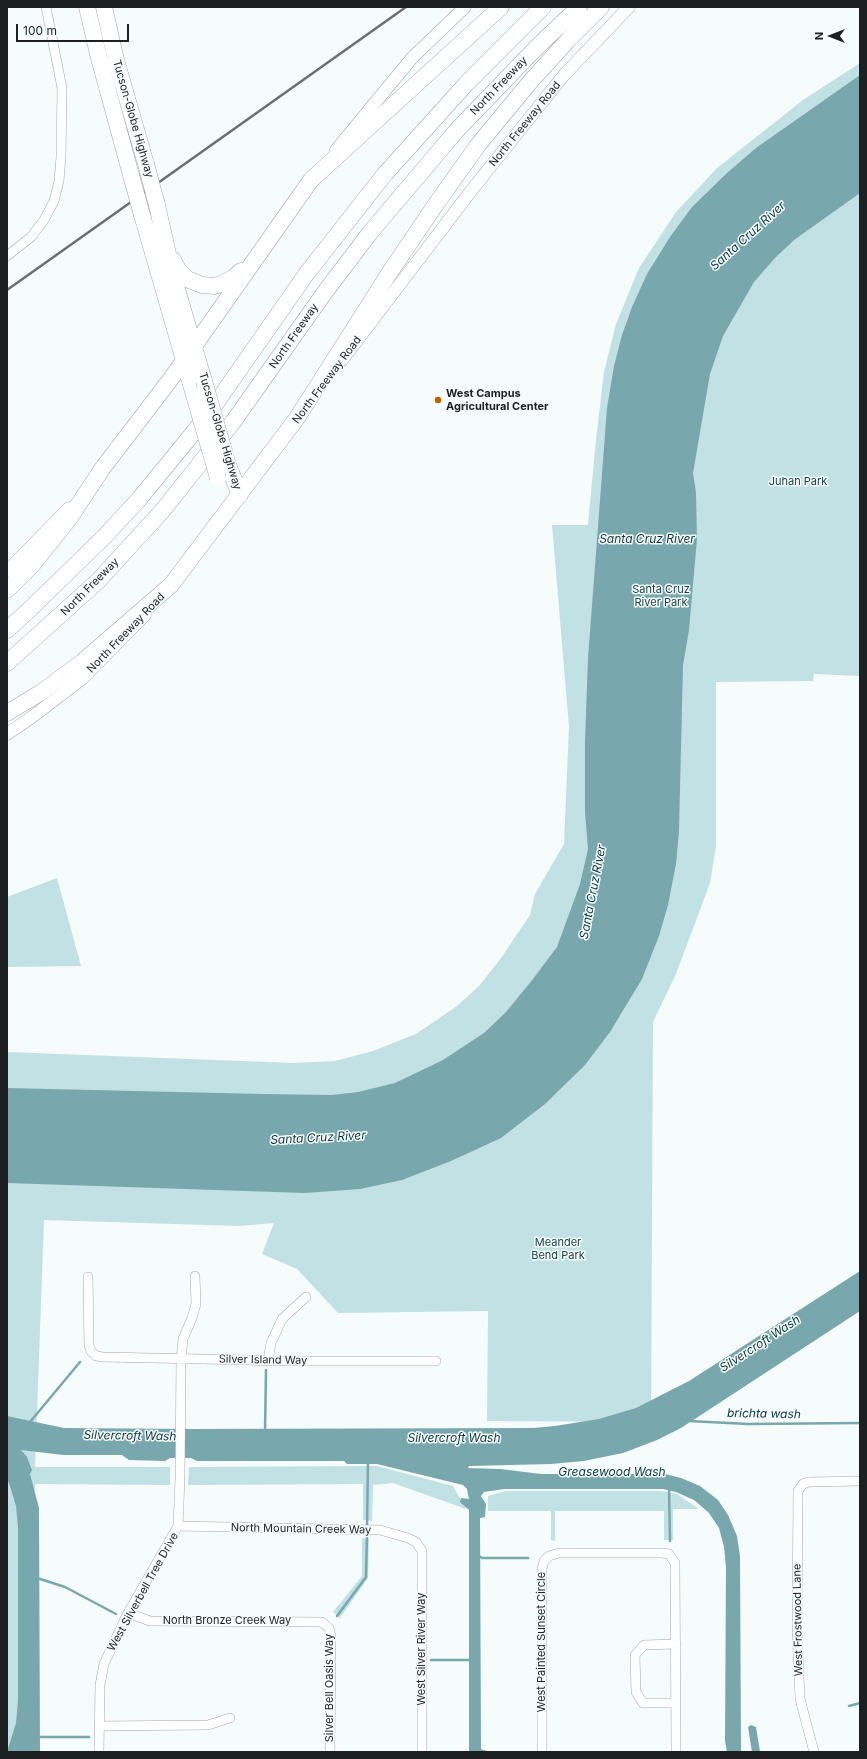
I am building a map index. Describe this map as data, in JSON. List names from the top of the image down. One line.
{"streets":{"highway":["North Freeway","Tucson-Globe Highway","North Freeway Road"],"street":["Silver Island Way","North Mountain Creek Way","West Silverbell Tree Drive","West Frostwood Lane","North Bronze Creek Way","West Painted Sunset Circle","West Silver River Way","Silver Bell Oasis Way"]},"crossings":[["Tucson-Globe Highway","North Freeway Road"],["Silver Island Way","West Silverbell Tree Drive"],["North Mountain Creek Way","West Silverbell Tree Drive"],["North Mountain Creek Way","West Silver River Way"],["West Silverbell Tree Drive","North Bronze Creek Way"],["North Bronze Creek Way","Silver Bell Oasis Way"]],"water":["Santa Cruz River","Silvercroft Wash","brichta wash","Greasewood Wash"],"parks":["Juhan Park","Santa Cruz River Park","Meander Bend Park"],"places":["West Campus Agricultural Center"],"scale_bar":"100 m","north":"left"}
